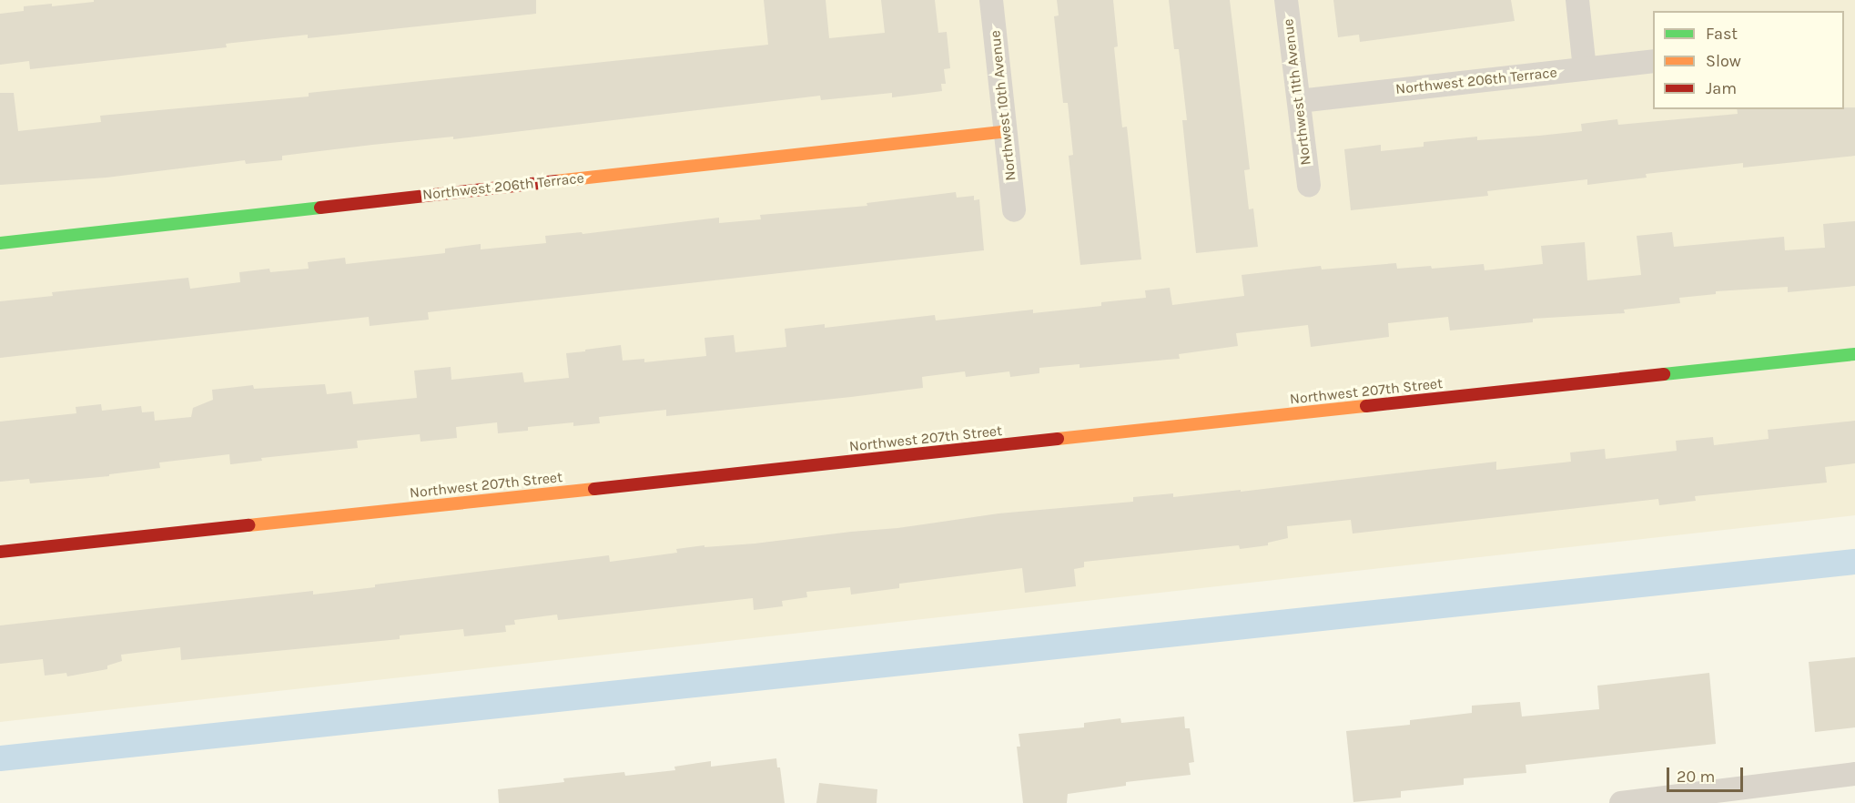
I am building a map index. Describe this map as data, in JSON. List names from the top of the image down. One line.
{"streets":{"street":["Northwest 206th Terrace","Northwest 11th Avenue","Northwest 10th Avenue","Northwest 207th Street"]},"crossings":[["Northwest 206th Terrace","Northwest 11th Avenue"],["Northwest 206th Terrace","Northwest 10th Avenue"]],"legend":["Fast","Slow","Jam"],"scale_bar":"20 m"}
